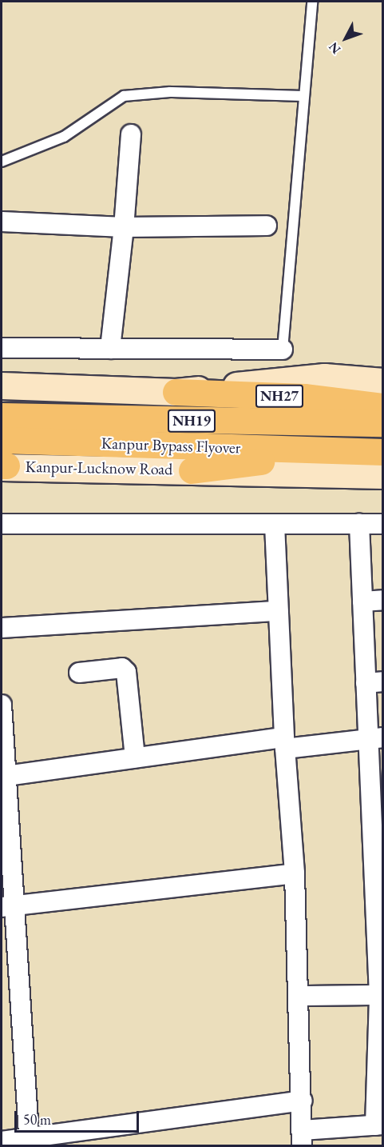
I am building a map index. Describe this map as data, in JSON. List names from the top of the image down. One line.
{"streets":{"highway":["NH27","NH19","Kanpur Bypass Flyover"],"main road":["Kanpur-Lucknow Road"]},"crossings":[["NH19","Kanpur Bypass Flyover"]],"scale_bar":"50 m","north":"bottom left"}
